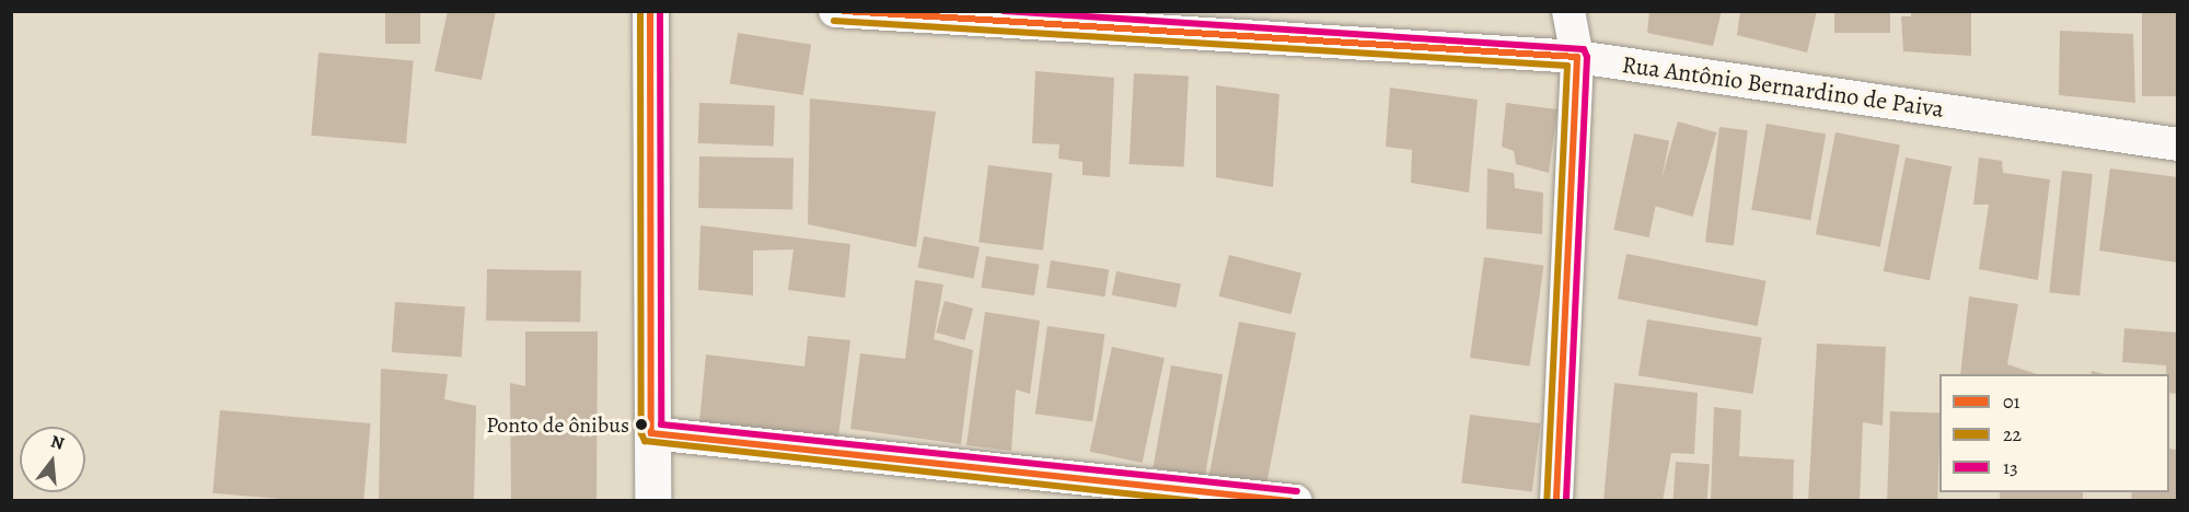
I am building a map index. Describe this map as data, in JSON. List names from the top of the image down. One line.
{"streets":{"street":["Rua Antônio Bernardino de Paiva"]},"places":["Ponto de ônibus"],"lines":["transit line 01","transit line 22","transit line 13"],"legend":["01","22","13"],"north":"top"}
